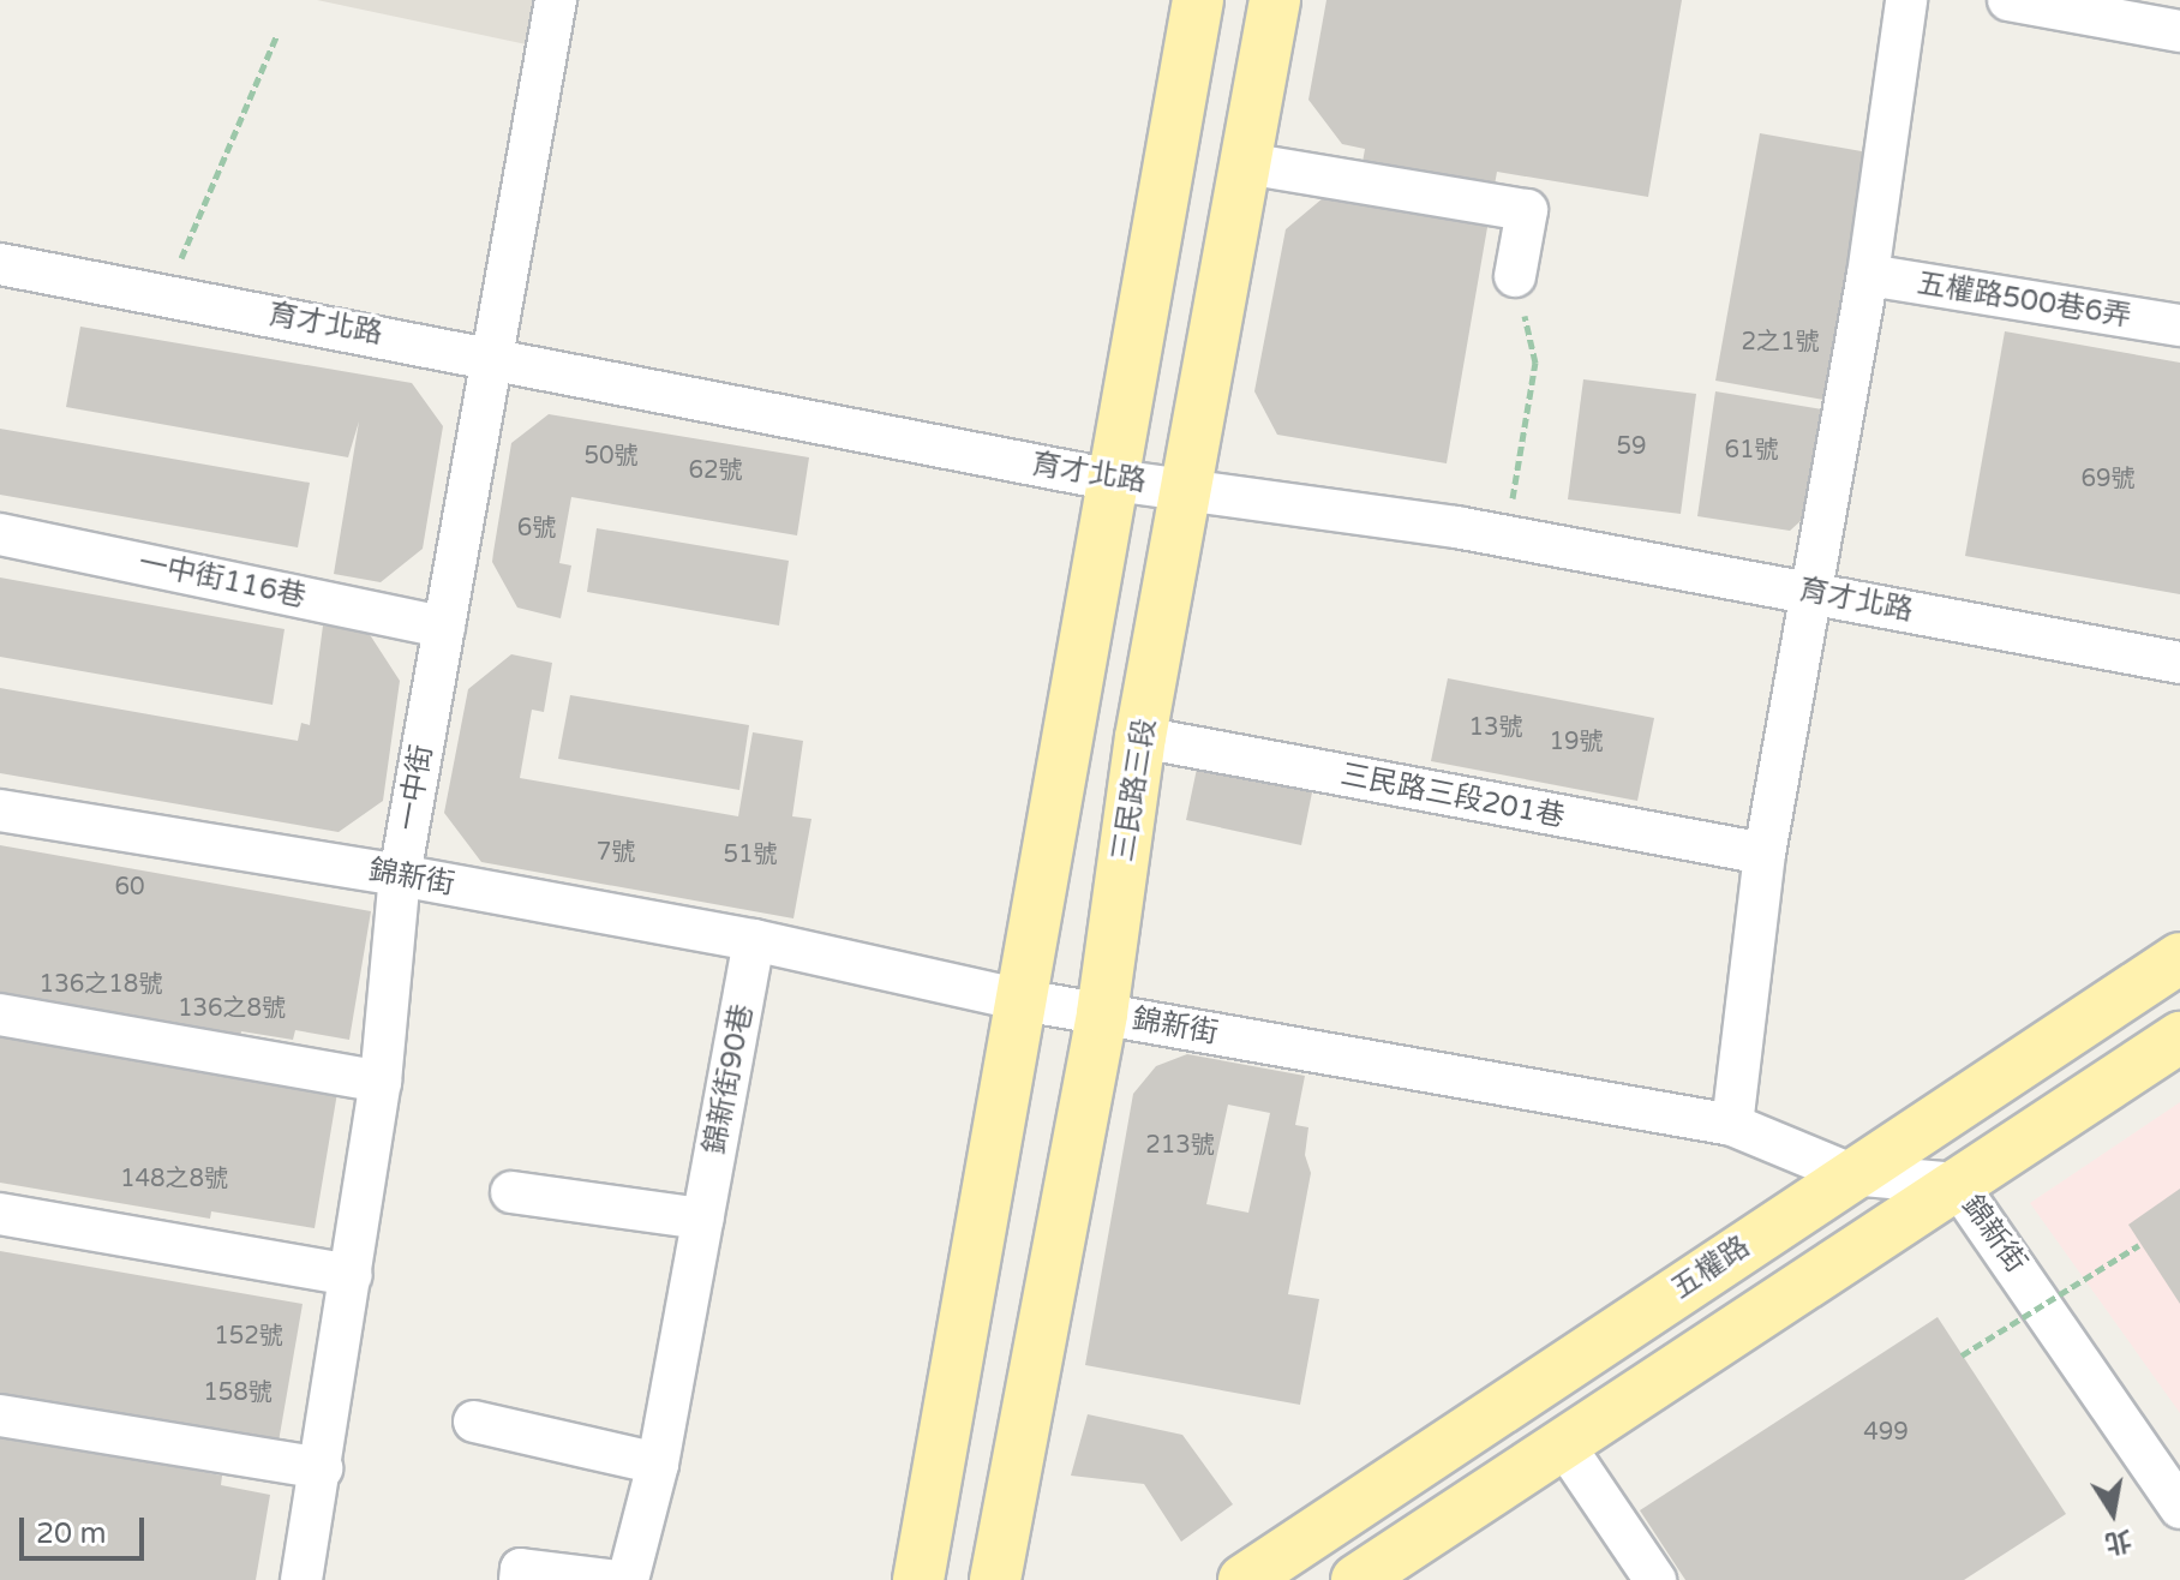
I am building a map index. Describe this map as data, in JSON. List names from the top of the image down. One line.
{"streets":{"main road":["三民路三段","五權路"],"street":["五權路500巷6弄","育才北路","一中街116巷","一中街","三民路三段201巷","錦新街","錦新街90巷"]},"crossings":[["育才北路","一中街"],["育才北路","三民路三段"],["一中街116巷","一中街"],["一中街","錦新街"],["三民路三段","三民路三段201巷"],["三民路三段","錦新街"],["錦新街","錦新街90巷"],["錦新街","五權路"]],"house_numbers":["2之1號","59","61號","50號","62號","69號","6號","13號","19號","7號","51號","60","136之18號","136之8號","213號","148之8號","152號","158號","499"],"scale_bar":"20 m","north":"bottom"}
